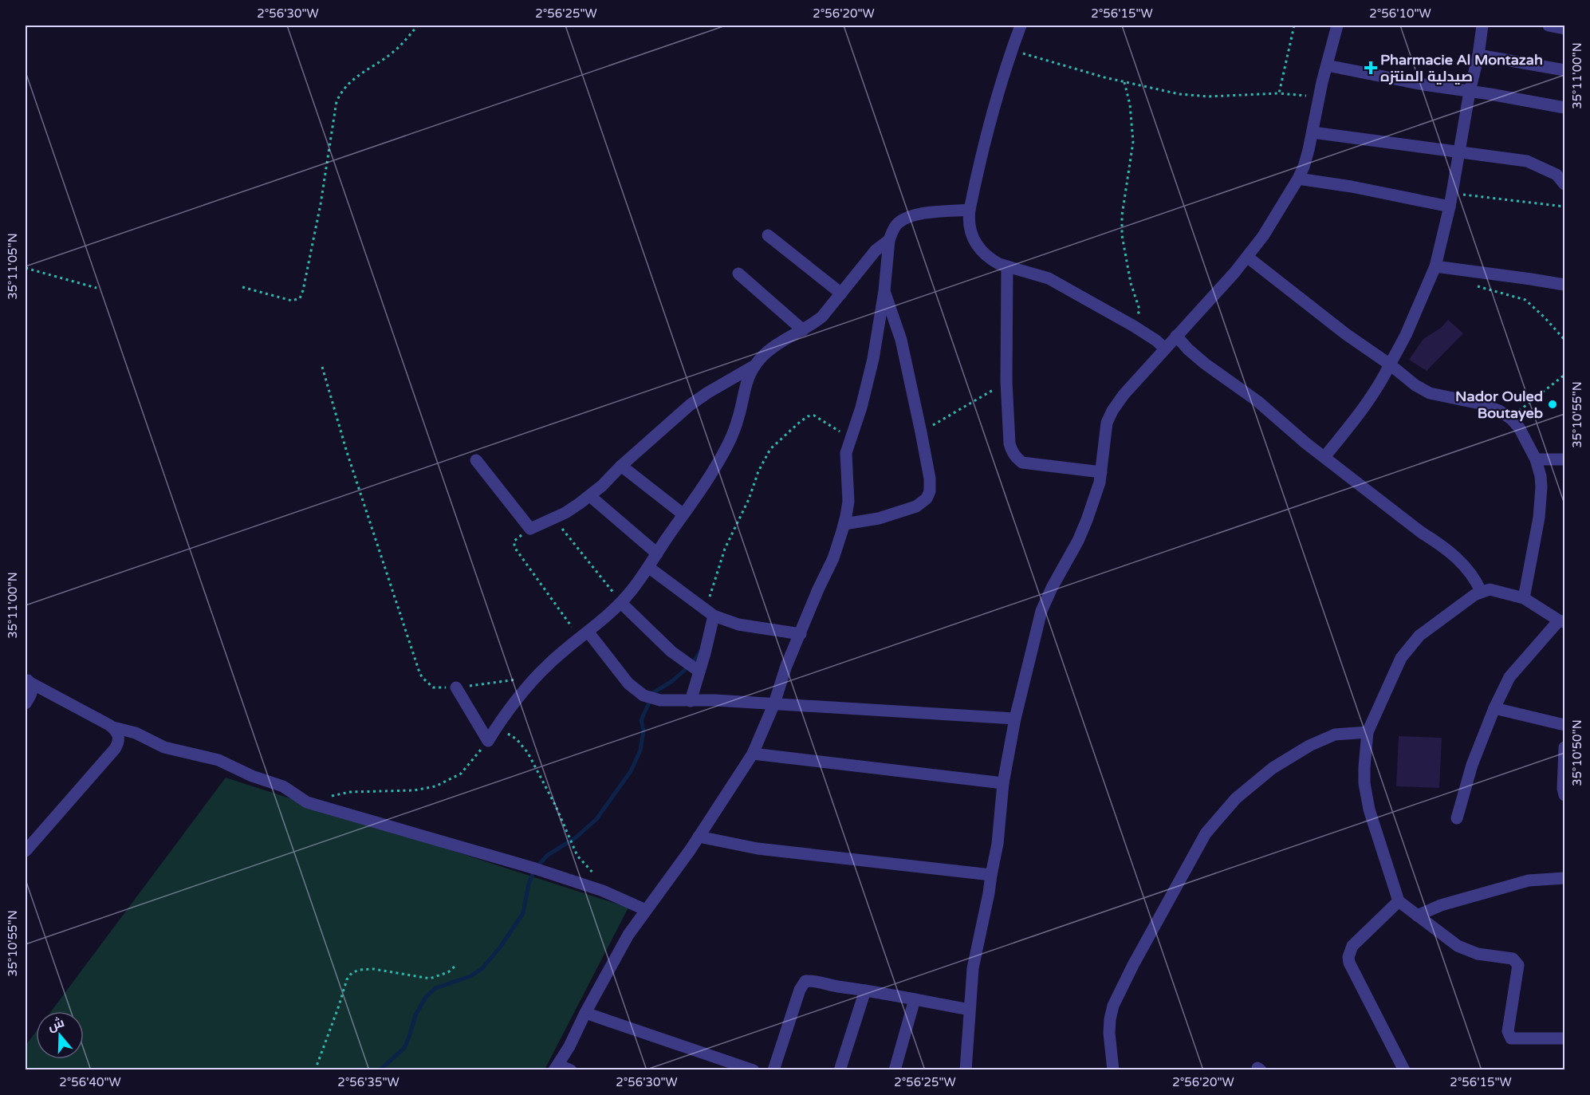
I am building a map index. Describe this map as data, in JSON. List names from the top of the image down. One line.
{"places":{"health":["Pharmacie Al Montazah صيدلية المنتزه"],"other":["Nador Ouled Boutayeb"]},"north":"top","coordinates":["2°56'30\"W","2°56'25\"W","2°56'20\"W","2°56'15\"W","2°56'10\"W","35°11'00\"N","35°11'05\"N","35°10'55\"N","35°10'50\"N","2°56'40\"W","2°56'35\"W"]}
